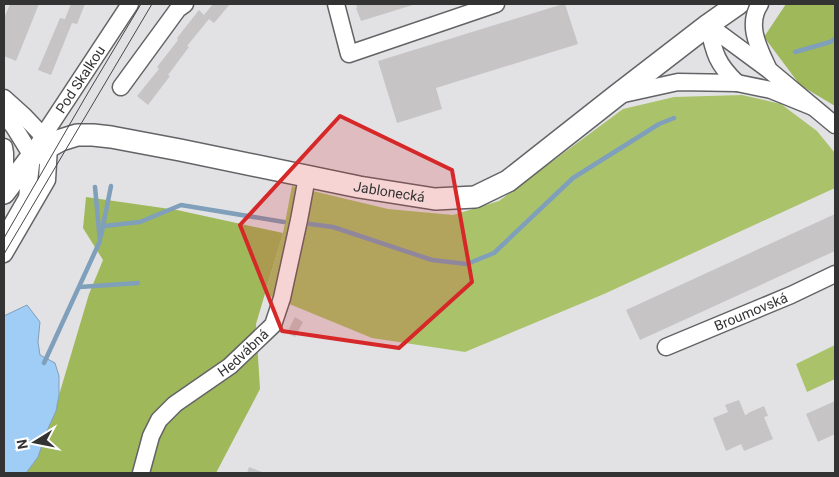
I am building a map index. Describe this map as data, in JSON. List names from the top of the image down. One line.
{"streets":{"main road":["Jablonecká"],"street":["Pod Skalkou","Broumovská","Hedvábná"]},"crossings":[["Pod Skalkou","Jablonecká"],["Jablonecká","Hedvábná"]],"north":"left"}
